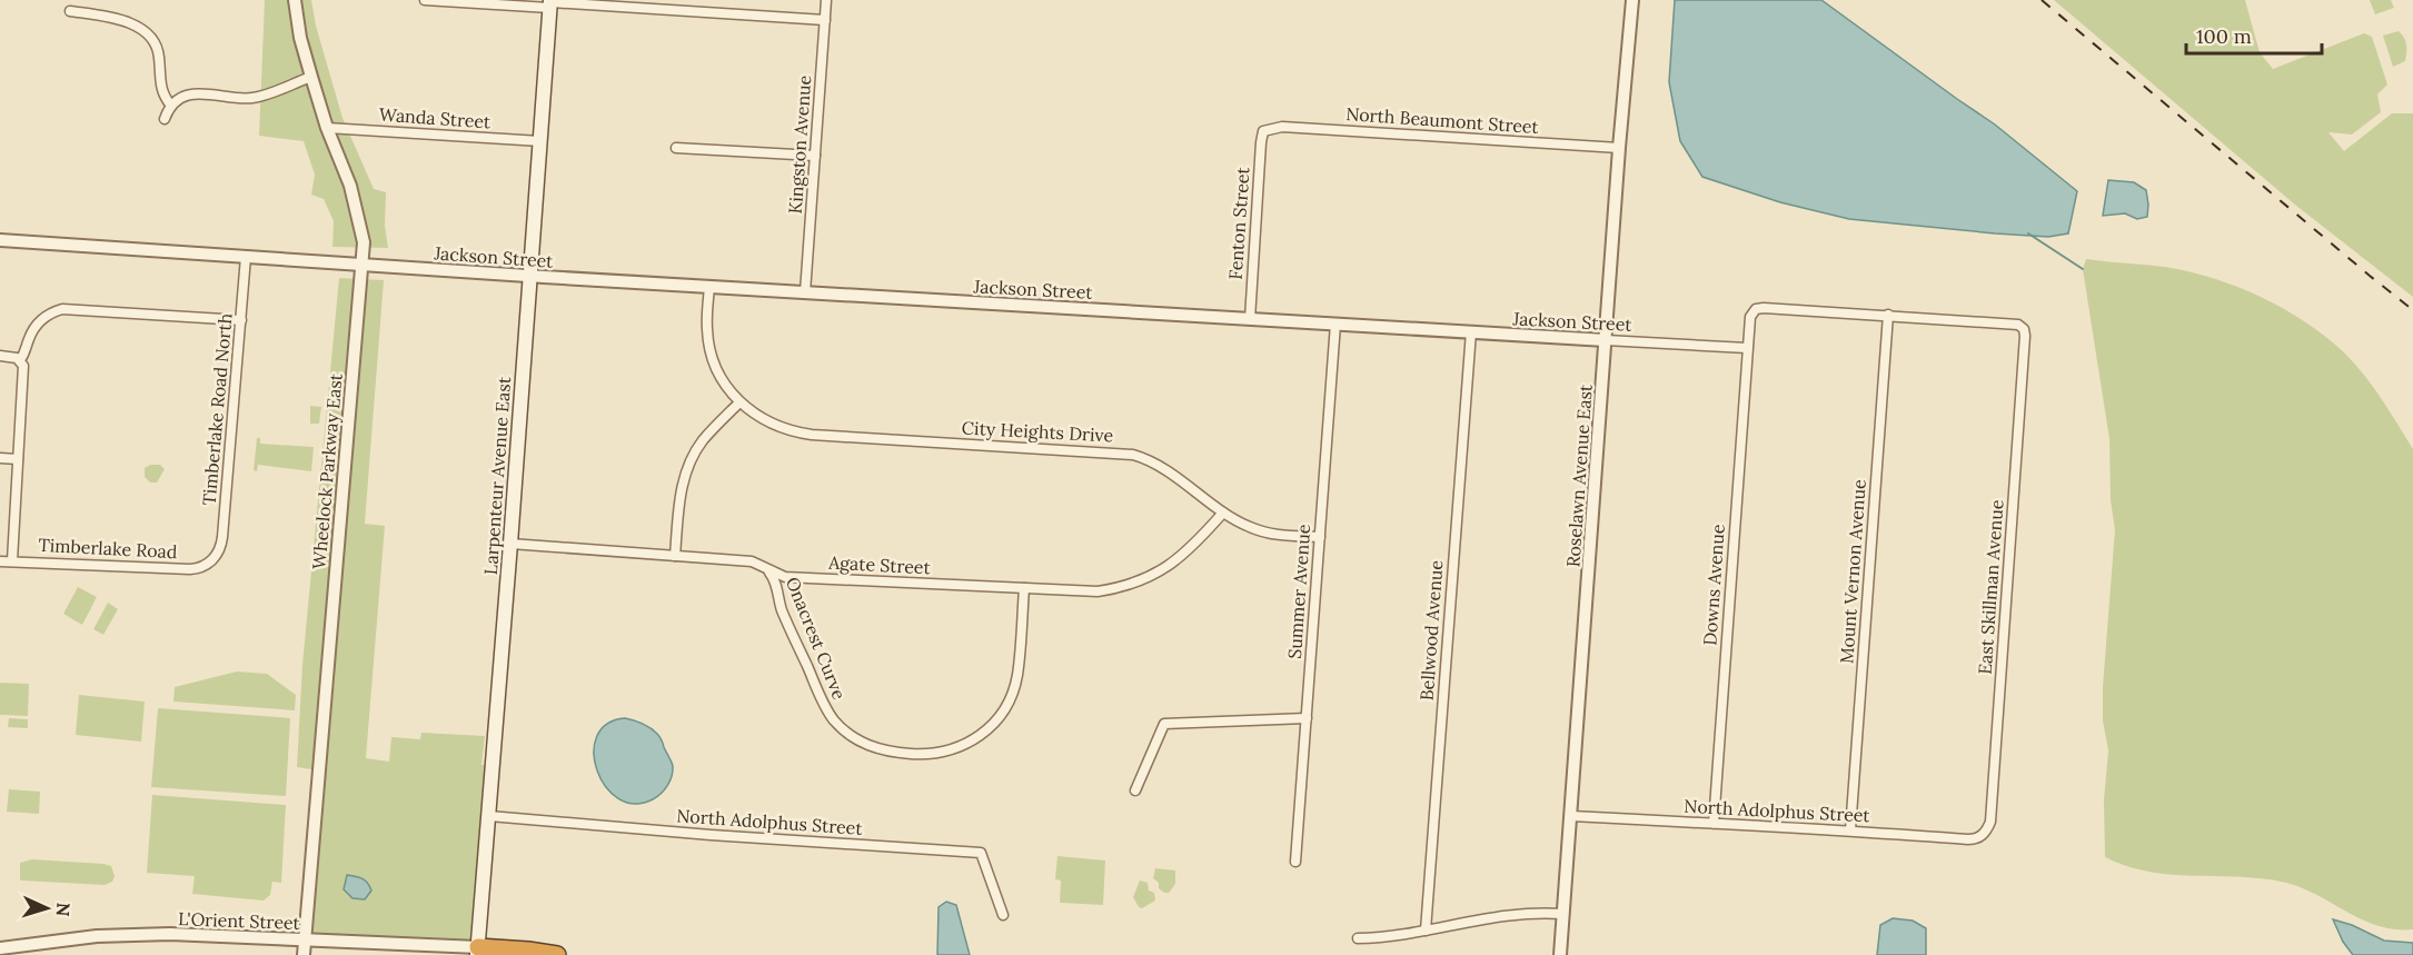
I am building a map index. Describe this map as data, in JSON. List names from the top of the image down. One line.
{"streets":{"main road":["Larpenteur Avenue East"],"street":["Wanda Street","North Beaumont Street","Kingston Avenue","Fenton Street","Jackson Street","Timberlake Road North","City Heights Drive","Wheelock Parkway East","Roselawn Avenue East","Timberlake Road","Agate Street","Mount Vernon Avenue","Downs Avenue","East Skillman Avenue","Summer Avenue","Bellwood Avenue","Onacrest Curve","North Adolphus Street","L'Orient Street"]},"crossings":[["Wanda Street","Wheelock Parkway East"],["Wanda Street","Larpenteur Avenue East"],["North Beaumont Street","Fenton Street"],["North Beaumont Street","Roselawn Avenue East"],["Kingston Avenue","Jackson Street"],["Fenton Street","Jackson Street"],["Jackson Street","Timberlake Road North"],["Jackson Street","Wheelock Parkway East"],["Jackson Street","Larpenteur Avenue East"],["Jackson Street","Roselawn Avenue East"],["Jackson Street","Downs Avenue"],["Jackson Street","Summer Avenue"],["Jackson Street","Bellwood Avenue"],["Timberlake Road North","Timberlake Road"],["City Heights Drive","Agate Street"],["City Heights Drive","Summer Avenue"],["Wheelock Parkway East","L'Orient Street"],["Larpenteur Avenue East","Agate Street"],["Larpenteur Avenue East","North Adolphus Street"],["Larpenteur Avenue East","L'Orient Street"],["Roselawn Avenue East","North Adolphus Street"],["Agate Street","Onacrest Curve"],["Mount Vernon Avenue","East Skillman Avenue"],["Mount Vernon Avenue","North Adolphus Street"],["Downs Avenue","North Adolphus Street"],["East Skillman Avenue","North Adolphus Street"]],"scale_bar":"100 m","north":"right"}
